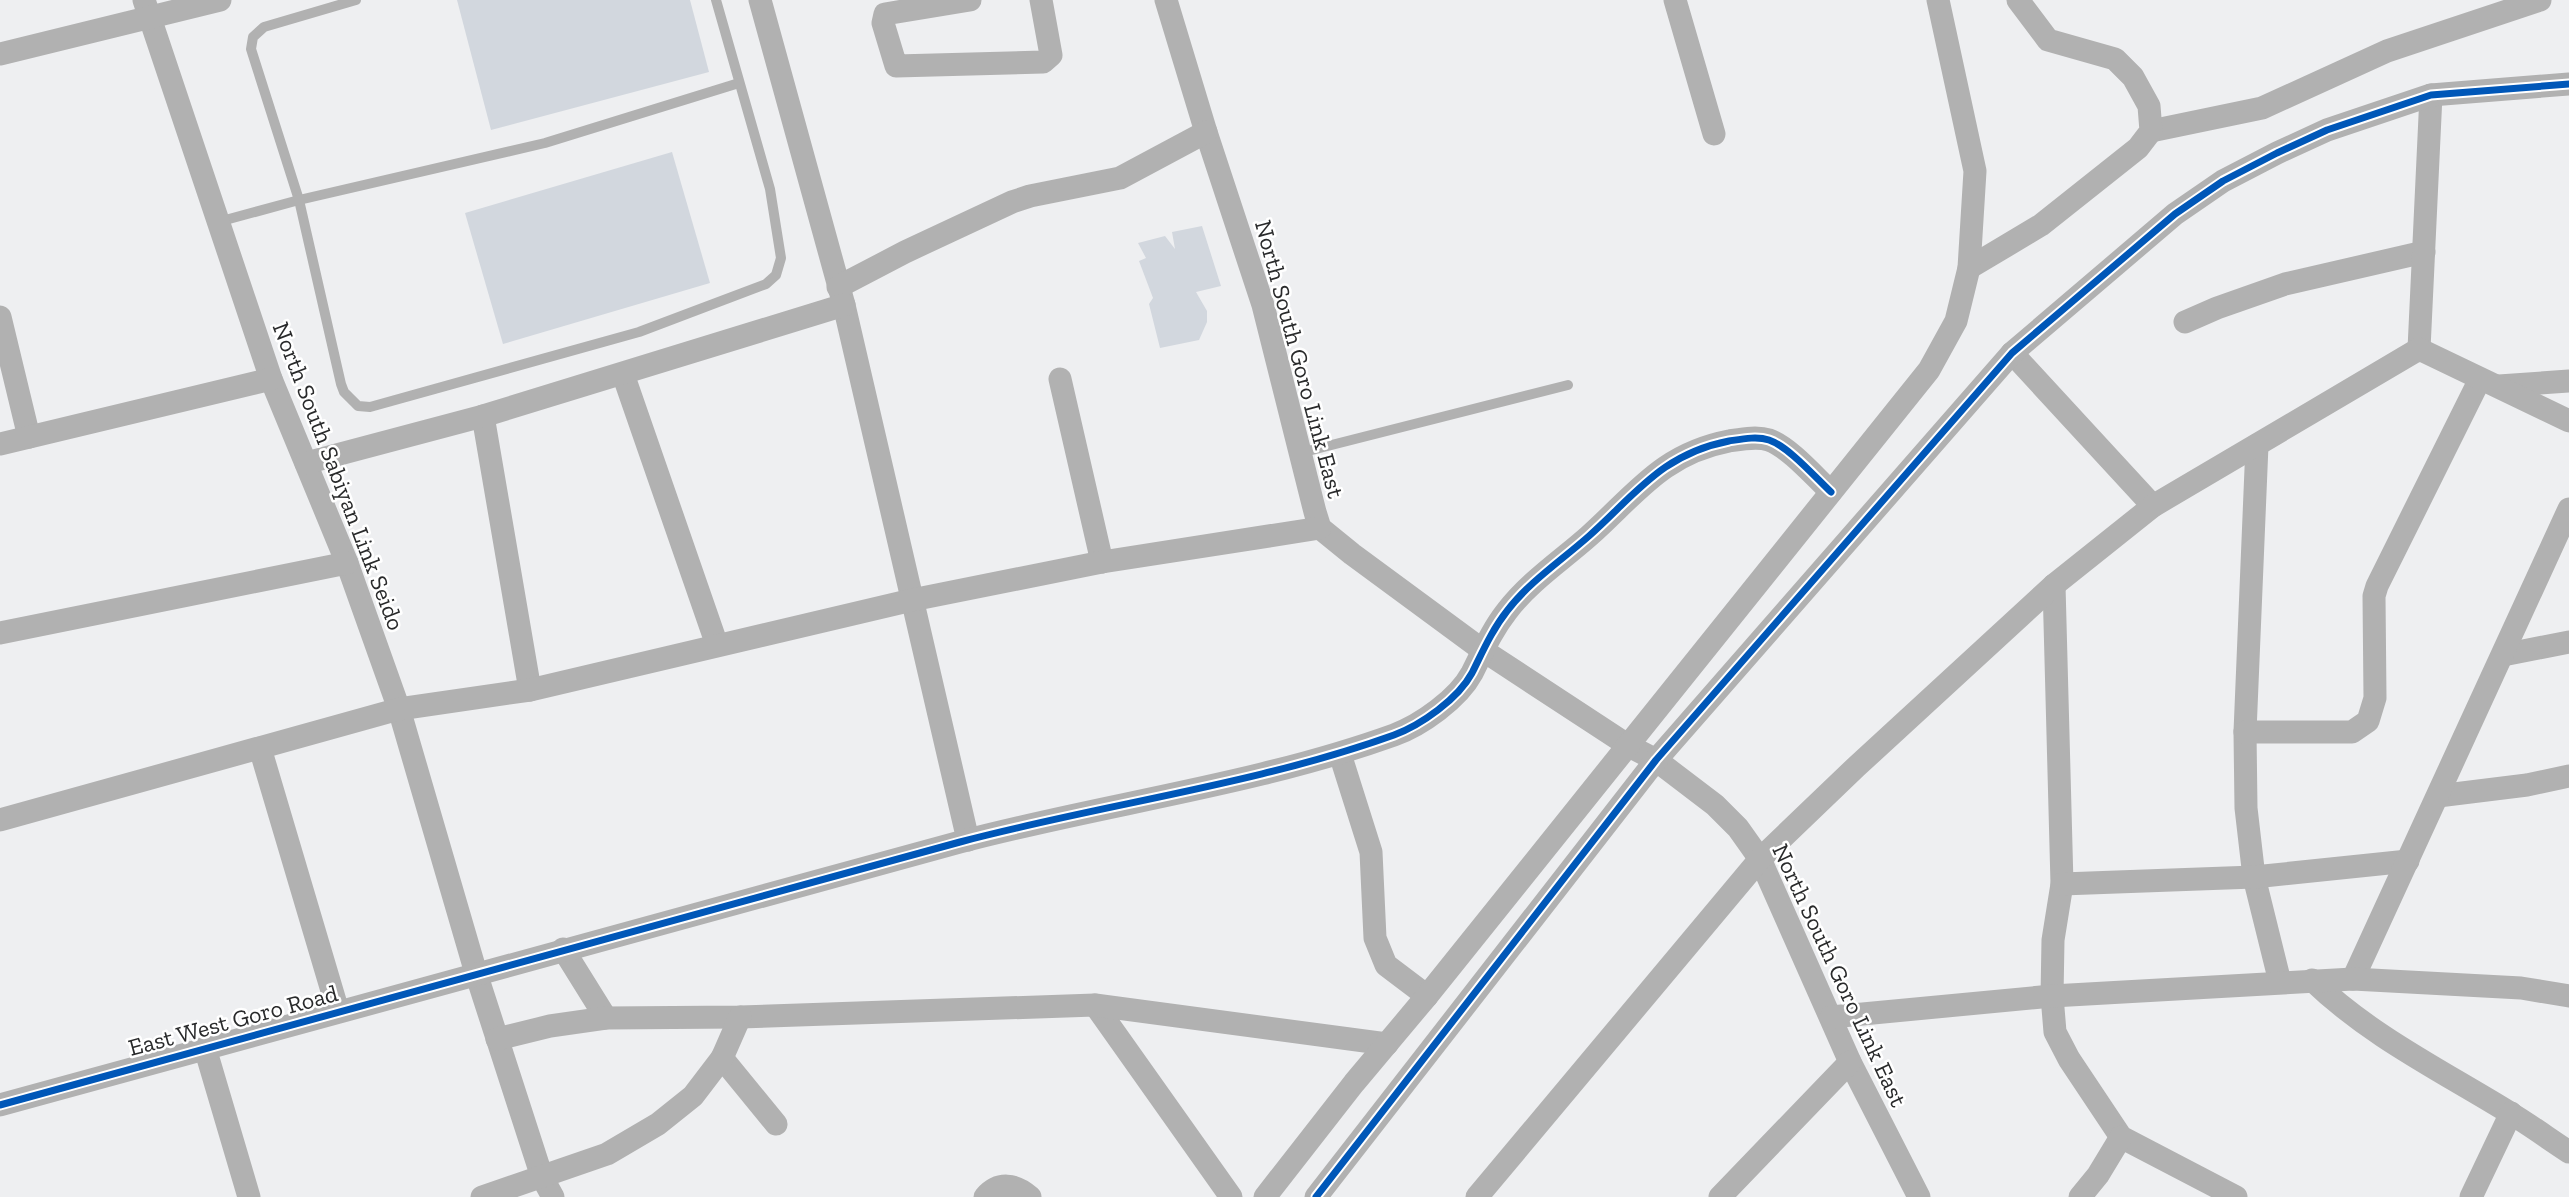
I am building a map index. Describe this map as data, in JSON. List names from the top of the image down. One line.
{"streets":{"street":["North South Goro Link East","North South Sabiyan Link Seido","East West Goro Road"]},"crossings":[["North South Goro Link East","East West Goro Road"],["North South Sabiyan Link Seido","East West Goro Road"]]}
